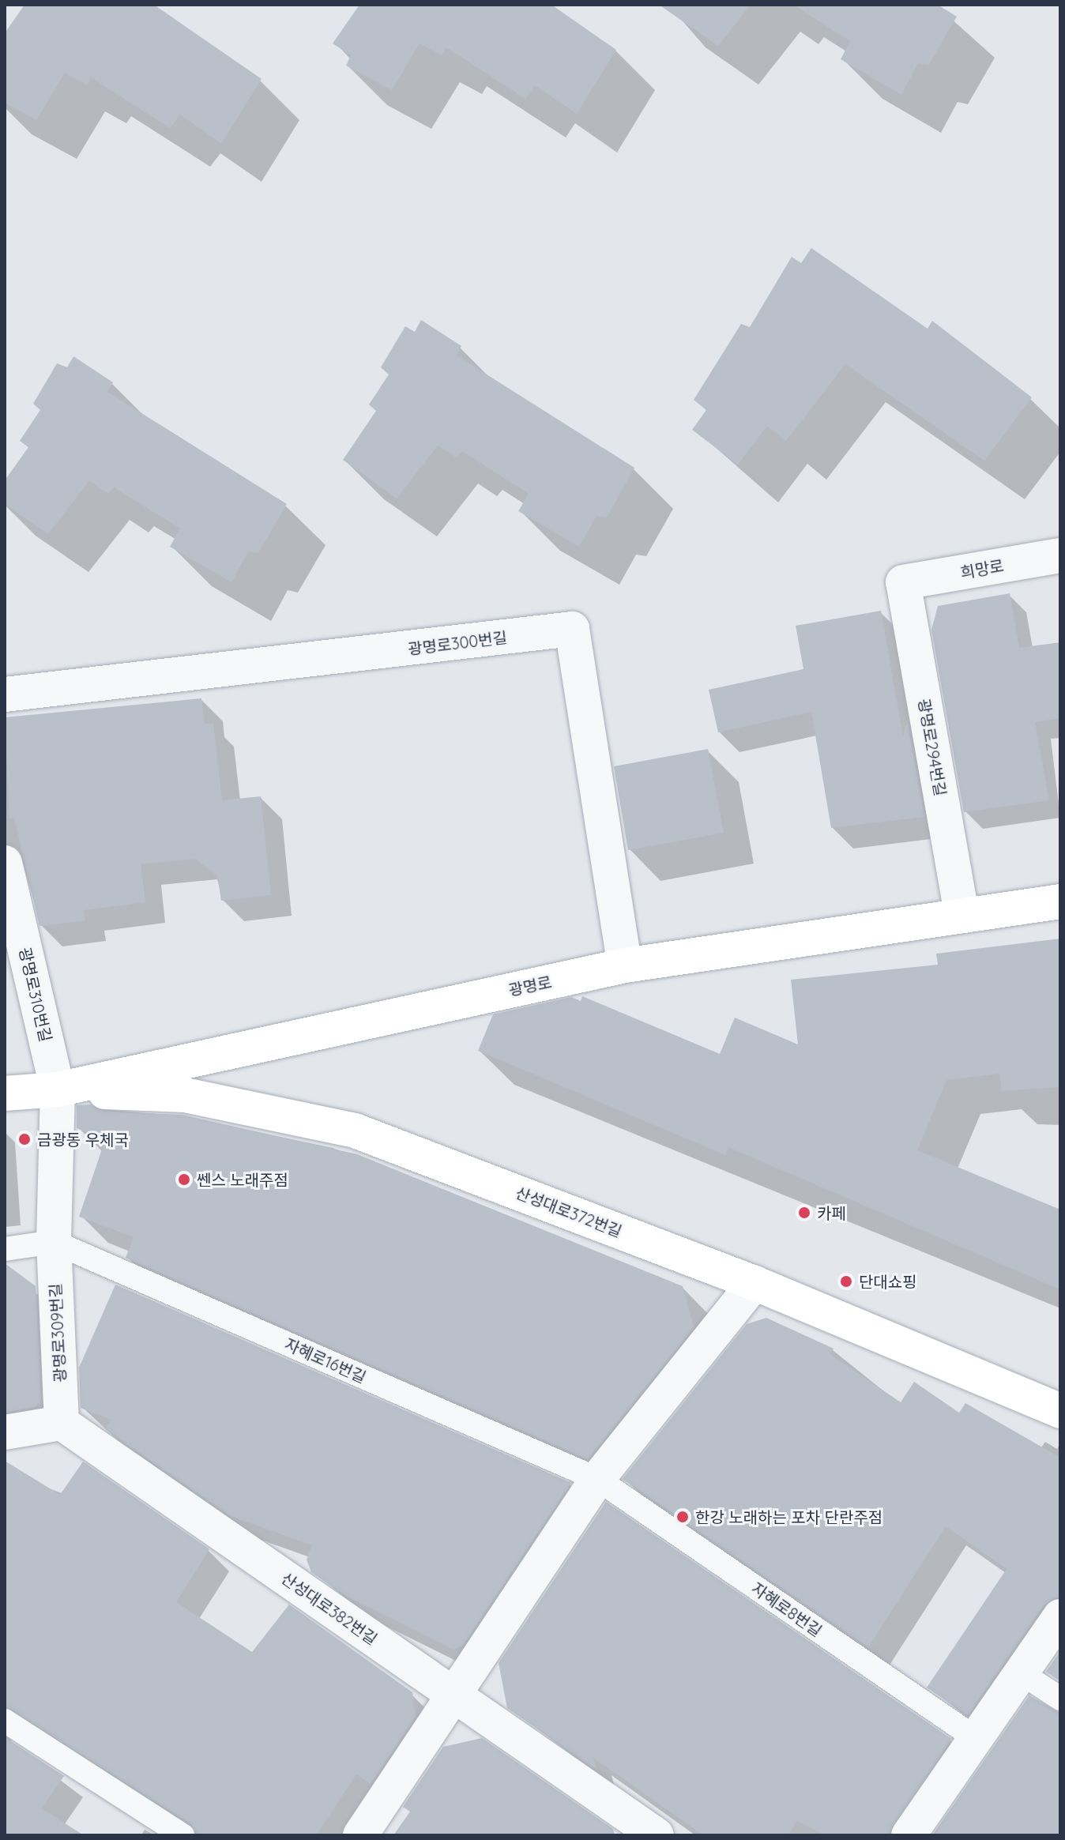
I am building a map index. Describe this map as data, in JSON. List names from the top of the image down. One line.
{"streets":{"main road":["광명로","산성대로372번길"],"street":["희망로","광명로300번길","광명로294번길","광명로310번길","광명로309번길","산성대로382번길"],"lane":["자혜로16번길","자혜로8번길"]},"crossings":[["희망로","광명로294번길"],["광명로300번길","광명로"],["광명로294번길","광명로"],["광명로","광명로310번길"],["광명로","산성대로372번길"],["광명로","광명로309번길"],["광명로310번길","산성대로372번길"],["광명로310번길","광명로309번길"],["산성대로372번길","광명로309번길"],["광명로309번길","자혜로16번길"],["광명로309번길","산성대로382번길"],["자혜로16번길","자혜로8번길"]],"places":["금광동 우체국","쎈스 노래주점","카페","단대쇼핑","한강 노래하는 포차 단란주점"]}
